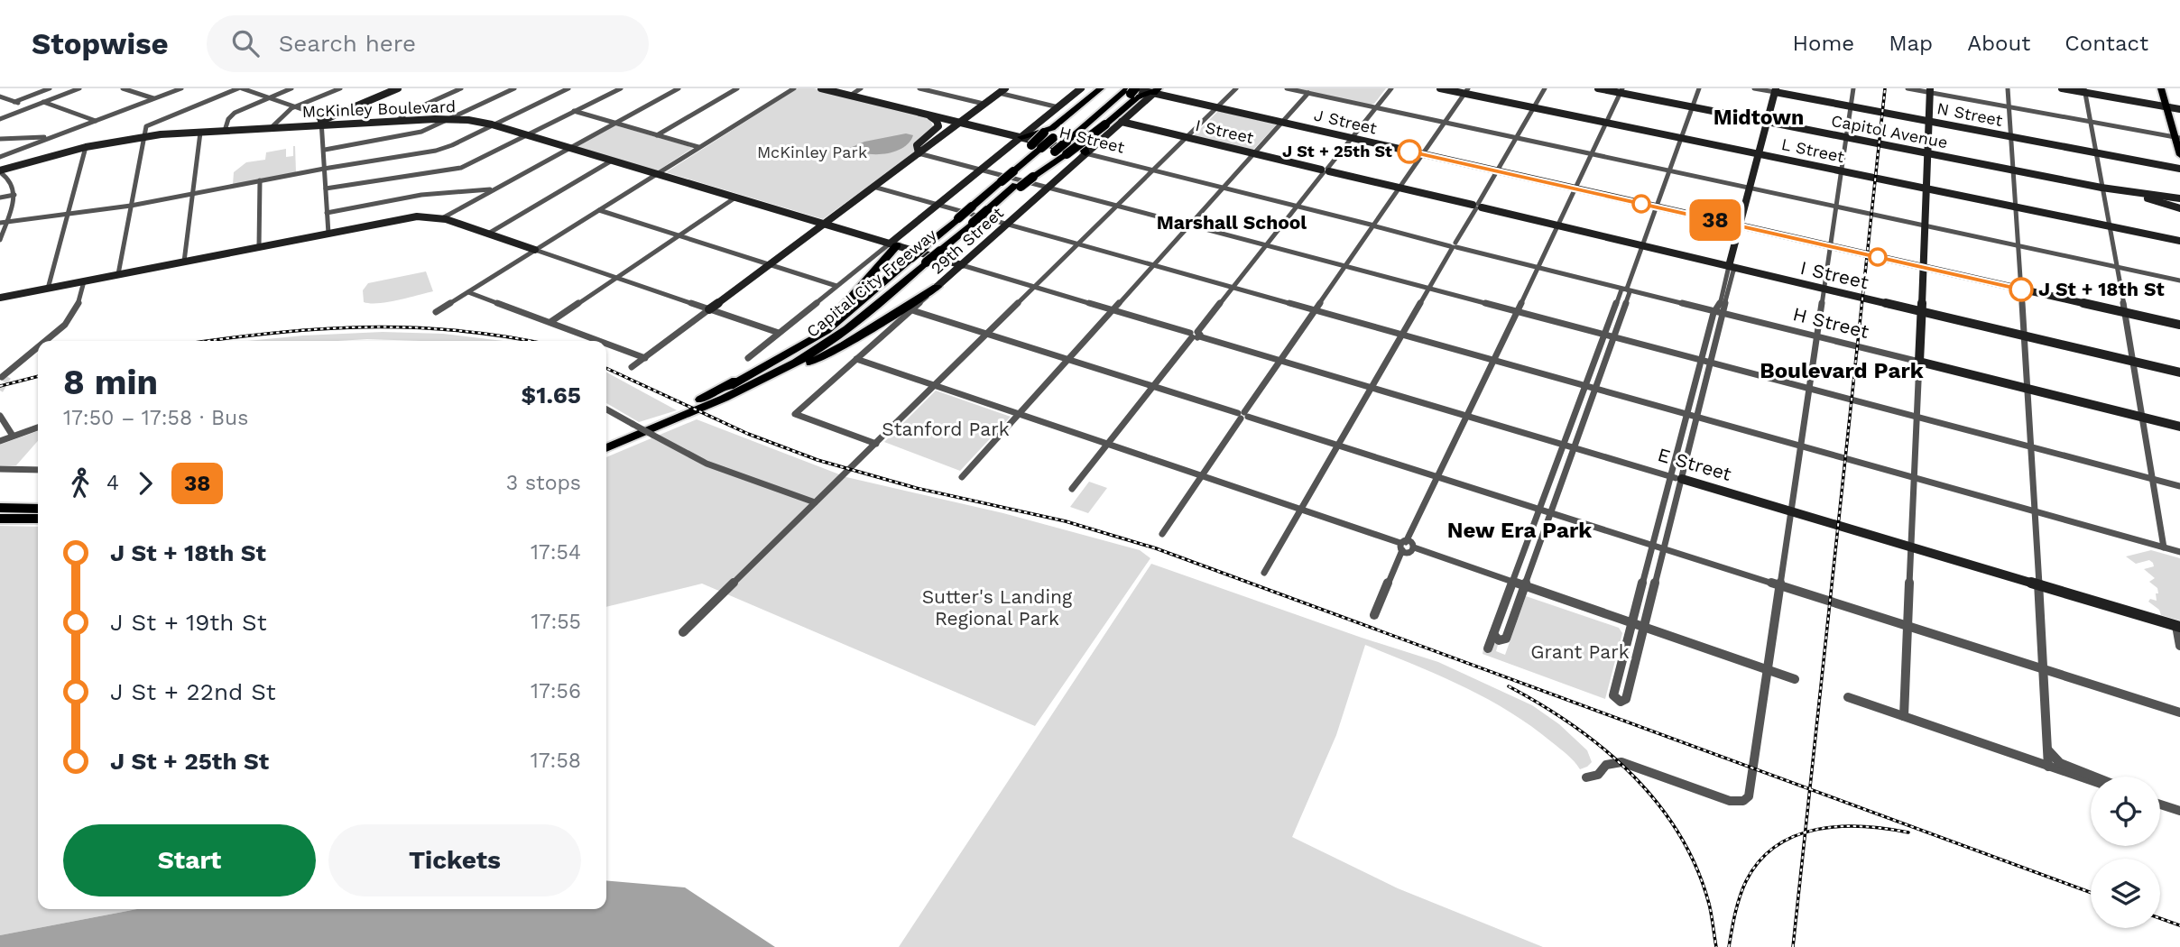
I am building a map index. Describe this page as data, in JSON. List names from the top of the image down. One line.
{"streets":{"highway":["Capital City Freeway"],"main road":["McKinley Boulevard","N Street","J Street","I Street","Capitol Avenue","H Street","L Street","29th Street","E Street"]},"crossings":[["McKinley Boulevard","E Street"],["J Street","29th Street"],["I Street","29th Street"],["H Street","29th Street"],["29th Street","E Street"]],"districts":["Midtown","Marshall School","Boulevard Park","New Era Park"],"parks":["McKinley Park","Stanford Park","Sutter's Landing Regional Park","Grant Park"],"places":["J St + 25th St","J St + 18th St"],"lines":["bus line 38"],"page":{"header":"Stopwise","search":"Search here","nav":["Home","Map","About","Contact"],"on_map":"38","heading":["8 min","17:50 – 17:58 · Bus","$1.65"],"legs":["4","38","3 stops"],"list":[{"name":"J St + 18th St","value":"17:54"},{"name":"J St + 19th St","value":"17:55"},{"name":"J St + 22nd St","value":"17:56"},{"name":"J St + 25th St","value":"17:58"}],"buttons":["Start","Tickets"]}}
